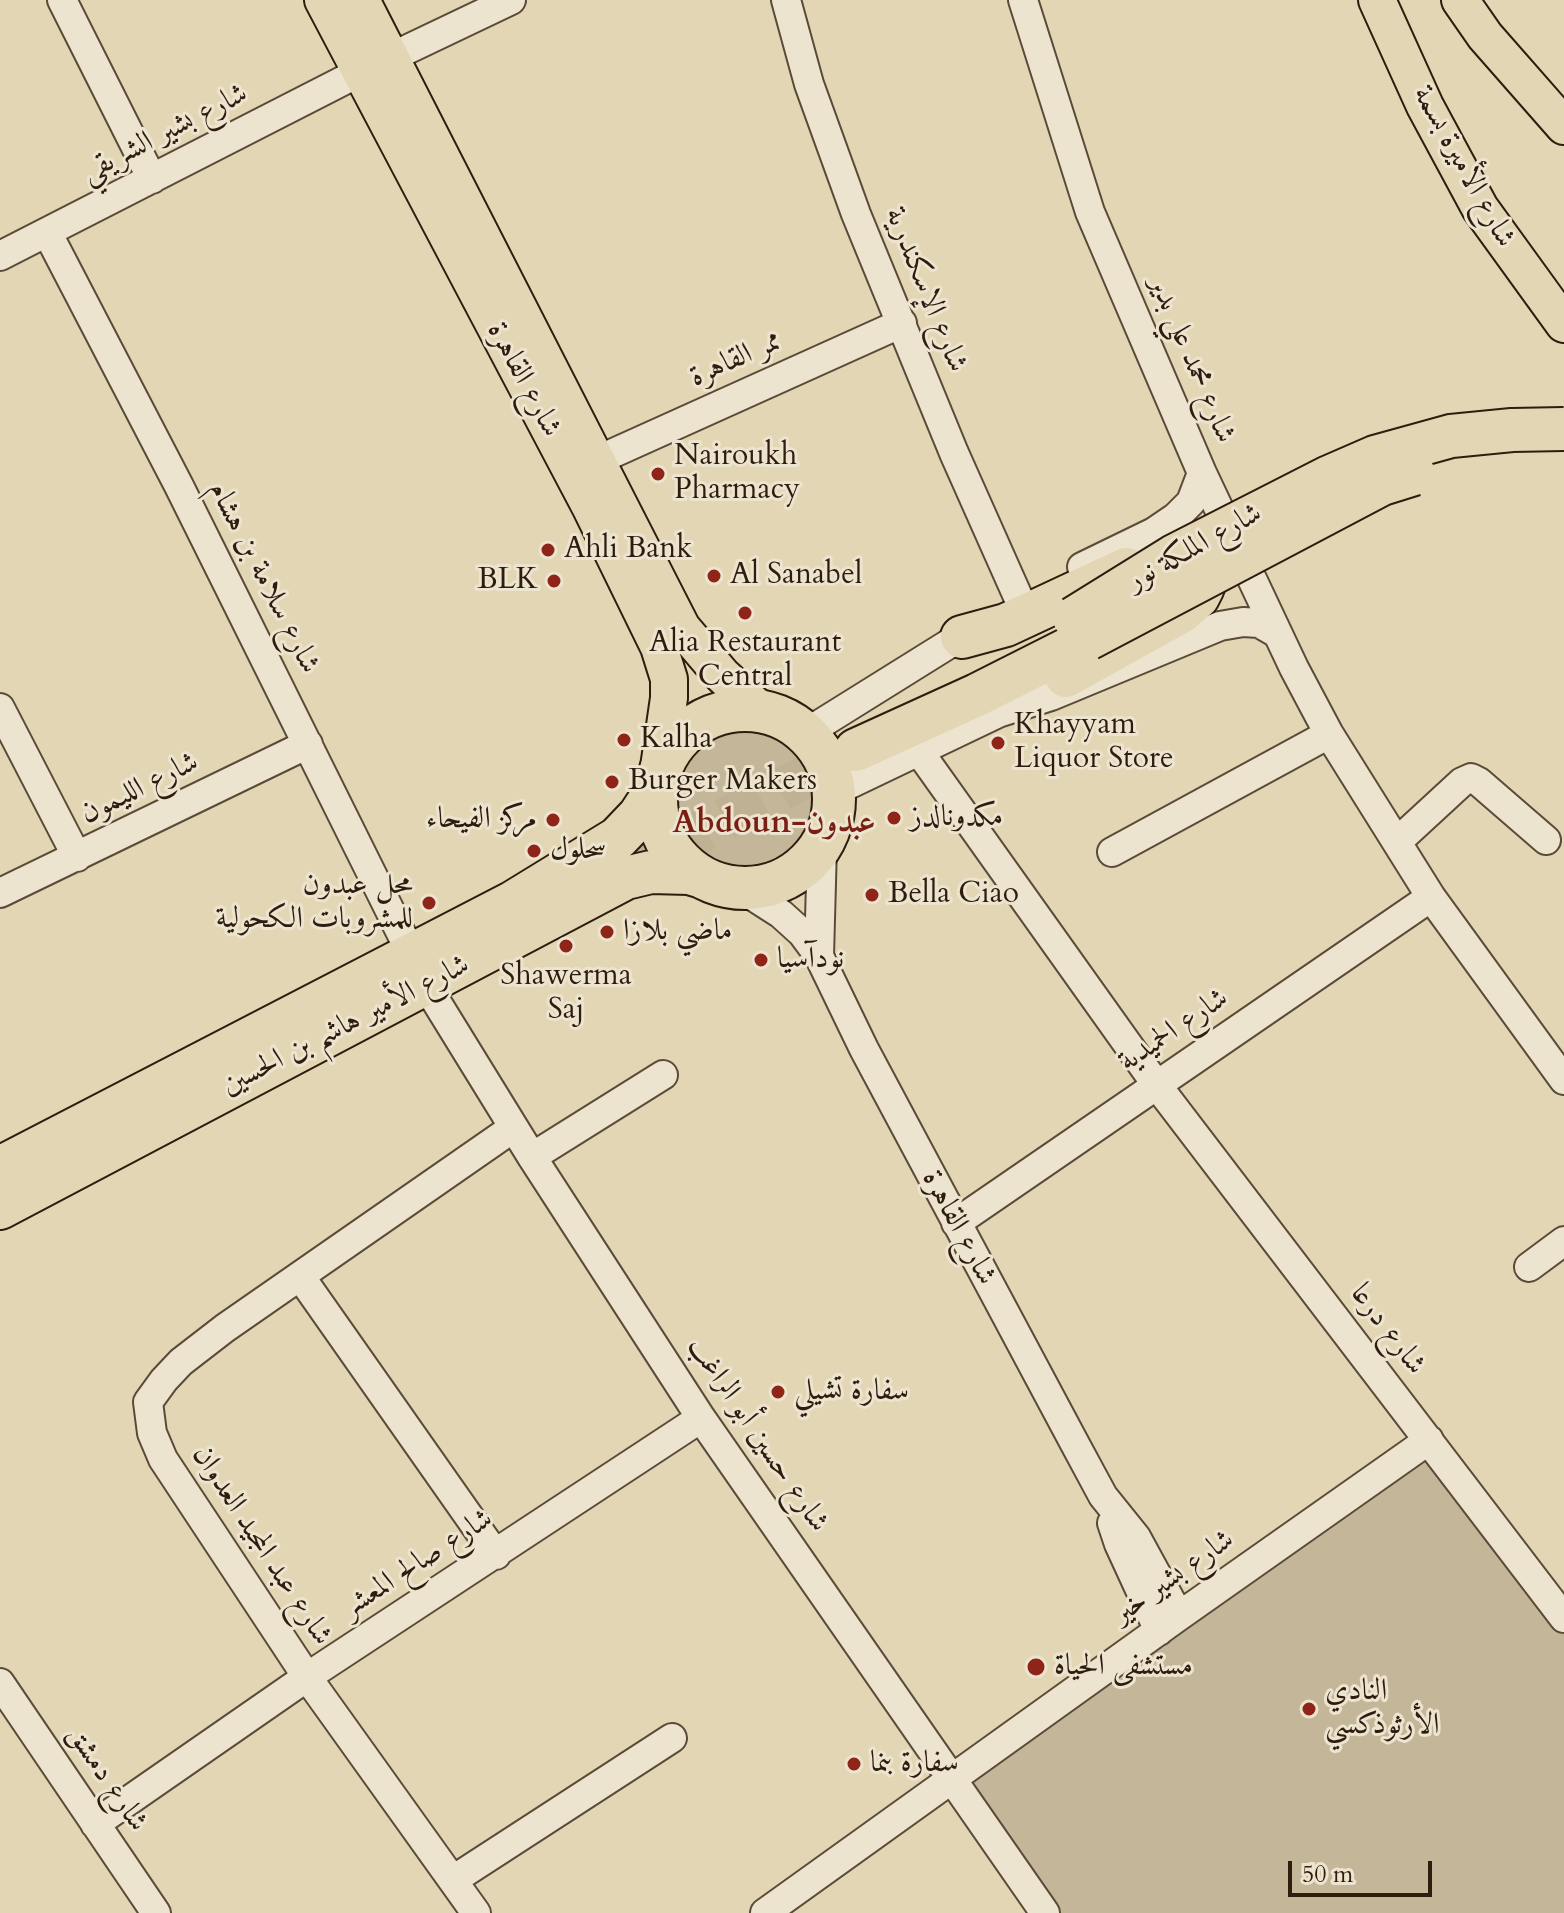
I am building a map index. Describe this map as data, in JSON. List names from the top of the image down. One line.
{"streets":{"highway":["شارع الملكة نور","شارع الأمير هاشم بن الحسين"],"main road":["شارع الأميرة بسمة","شارع القاهرة"],"street":["شارع بشير الشريقي","شارع الإسكندرية","ممر القاهرة","شارع محمد علي بدير","شارع سلامة بن هشام","شارع الليمون","شارع الحميدية","شارع درعا","شارع حسين أبو الراغب","شارع عبد المجيد العدوان","شارع صالح المعشر","شارع بشير خير","شارع دمشق"]},"crossings":[["شارع بشير الشريقي","شارع القاهرة"],["شارع بشير الشريقي","شارع سلامة بن هشام"],["شارع الإسكندرية","ممر القاهرة"],["شارع الإسكندرية","شارع الملكة نور"],["ممر القاهرة","شارع القاهرة"],["شارع محمد علي بدير","شارع الملكة نور"],["شارع محمد علي بدير","شارع الحميدية"],["شارع القاهرة","شارع الأمير هاشم بن الحسين"],["شارع القاهرة","شارع الحميدية"],["شارع القاهرة","شارع بشير خير"],["شارع سلامة بن هشام","شارع الليمون"],["شارع سلامة بن هشام","شارع الأمير هاشم بن الحسين"],["شارع سلامة بن هشام","شارع حسين أبو الراغب"],["شارع الأمير هاشم بن الحسين","شارع حسين أبو الراغب"],["شارع الحميدية","شارع درعا"],["شارع درعا","شارع بشير خير"],["شارع حسين أبو الراغب","شارع عبد المجيد العدوان"],["شارع حسين أبو الراغب","شارع صالح المعشر"],["شارع حسين أبو الراغب","شارع بشير خير"],["شارع عبد المجيد العدوان","شارع صالح المعشر"],["شارع صالح المعشر","شارع دمشق"]],"districts":["Abdoun-عبدون"],"places":["Nairoukh Pharmacy","Ahli Bank","Al Sanabel","BLK","Alia Restaurant Central","Kalha","Khayyam Liquor Store","Burger Makers","مكدونالدز","مركز الفيحاء","سحلول","Bella Ciao","محل عبدون للمشروبات الكحولية","ماضي بلازا","Shawerma Saj","نودآسيا","سفارة تشيلي","مستشفى الحياة","النادي الأرثوذكسي","سفارة بنما"],"scale_bar":"50 m"}
